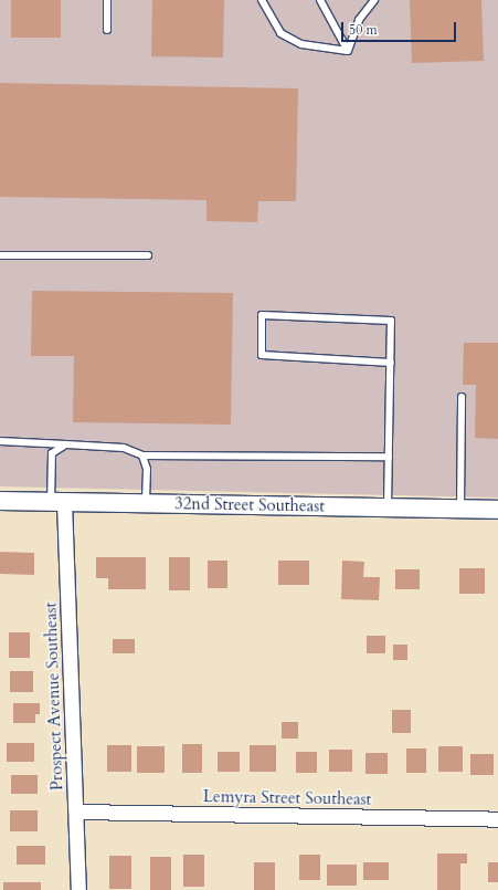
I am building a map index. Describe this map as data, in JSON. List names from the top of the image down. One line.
{"streets":{"street":["32nd Street Southeast","Prospect Avenue Southeast","Lemyra Street Southeast"]},"crossings":[["32nd Street Southeast","Prospect Avenue Southeast"],["Prospect Avenue Southeast","Lemyra Street Southeast"]],"scale_bar":"50 m"}
